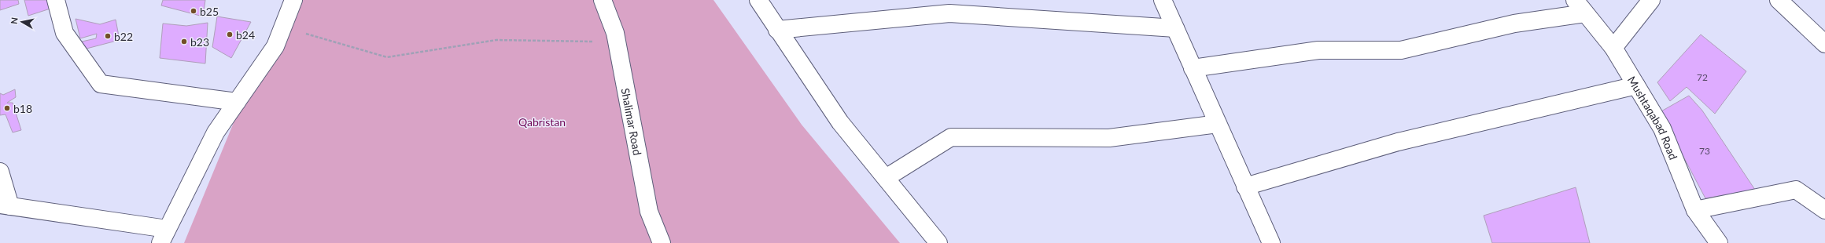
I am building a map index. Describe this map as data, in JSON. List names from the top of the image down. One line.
{"streets":{"street":["Mushtaqabad Road","Shalimar Road"]},"parks":["Qabristan"],"places":["b25","b24","b22","b23","b18"],"house_numbers":["72","73"],"north":"left"}
